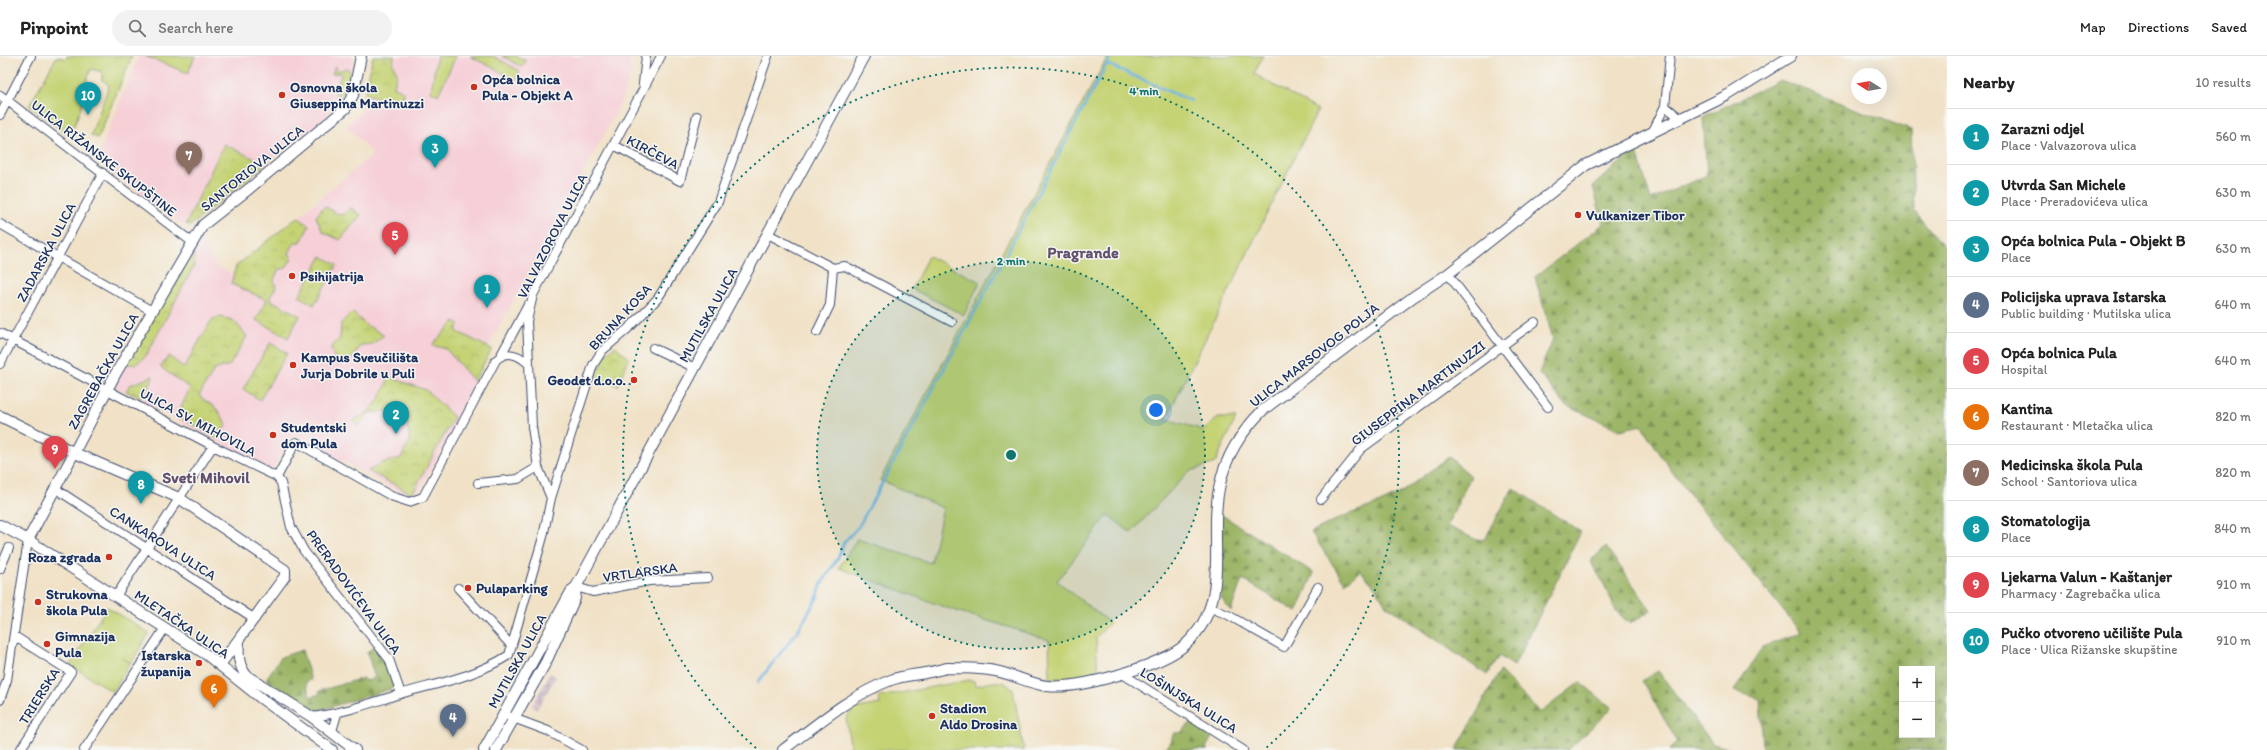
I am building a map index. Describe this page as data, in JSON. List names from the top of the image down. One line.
{"streets":{"main road":["SANTORIOVA ULICA","MUTILSKA ULICA","ULICA MARSOVOG POLJA","ZAGREBAČKA ULICA","MLETAČKA ULICA"],"street":["KIRČEVA","ULICA RIŽANSKE SKUPŠTINE","VALVAZOROVA ULICA","ZADARSKA ULICA","BRUNA KOSA","GIUSEPPINA MARTINUZZI","ULICA SV. MIHOVILA","CANKAROVA ULICA","VRTLARSKA","PRERADOVIĆEVA ULICA","TRIERSKA","LOŠINJSKA ULICA"]},"crossings":[["KIRČEVA","VALVAZOROVA ULICA"],["ULICA RIŽANSKE SKUPŠTINE","SANTORIOVA ULICA"],["ULICA RIŽANSKE SKUPŠTINE","ZADARSKA ULICA"],["ULICA RIŽANSKE SKUPŠTINE","ZAGREBAČKA ULICA"],["SANTORIOVA ULICA","ZAGREBAČKA ULICA"],["VALVAZOROVA ULICA","BRUNA KOSA"],["ZADARSKA ULICA","ULICA SV. MIHOVILA"],["MUTILSKA ULICA","VRTLARSKA"],["BRUNA KOSA","PRERADOVIĆEVA ULICA"],["ULICA MARSOVOG POLJA","GIUSEPPINA MARTINUZZI"],["ULICA MARSOVOG POLJA","LOŠINJSKA ULICA"],["ZAGREBAČKA ULICA","ULICA SV. MIHOVILA"],["ZAGREBAČKA ULICA","CANKAROVA ULICA"],["ZAGREBAČKA ULICA","MLETAČKA ULICA"],["ZAGREBAČKA ULICA","TRIERSKA"],["ULICA SV. MIHOVILA","PRERADOVIĆEVA ULICA"]],"districts":["Pragrande","Sveti Mihovil"],"places":["Opća bolnica Pula - Objekt A","Osnovna škola Giuseppina Martinuzzi","Vulkanizer Tibor","Psihijatrija","Kampus Sveučilišta Jurja Dobrile u Puli","Geodet d.o.o.","Studentski dom Pula","Roza zgrada","Pulaparking","Strukovna škola Pula","Gimnazija Pula","Istarska županija","Stadion Aldo Drosina"],"north":"left","page":{"header":"Pinpoint","search":"Search here","nav":["Map","Directions","Saved"],"heading":["Nearby","10 results"],"pins":["10","3","7","5","1","2","9","8","6","4"],"list":[{"mark":"1","name":"Zarazni odjel","note":"Place · Valvazorova ulica","value":"560 m"},{"mark":"2","name":"Utvrda San Michele","note":"Place · Preradovićeva ulica","value":"630 m"},{"mark":"3","name":"Opća bolnica Pula - Objekt B","note":"Place","value":"630 m"},{"mark":"4","name":"Policijska uprava Istarska","note":"Public building · Mutilska ulica","value":"640 m"},{"mark":"5","name":"Opća bolnica Pula","note":"Hospital","value":"640 m"},{"mark":"6","name":"Kantina","note":"Restaurant · Mletačka ulica","value":"820 m"},{"mark":"7","name":"Medicinska škola Pula","note":"School · Santoriova ulica","value":"820 m"},{"mark":"8","name":"Stomatologija","note":"Place","value":"840 m"},{"mark":"9","name":"Ljekarna Valun - Kaštanjer","note":"Pharmacy · Zagrebačka ulica","value":"910 m"},{"mark":"10","name":"Pučko otvoreno učilište Pula","note":"Place · Ulica Rižanske skupštine","value":"910 m"}],"map_buttons":["+","−"]},"rings":["4 min","2 min"]}
